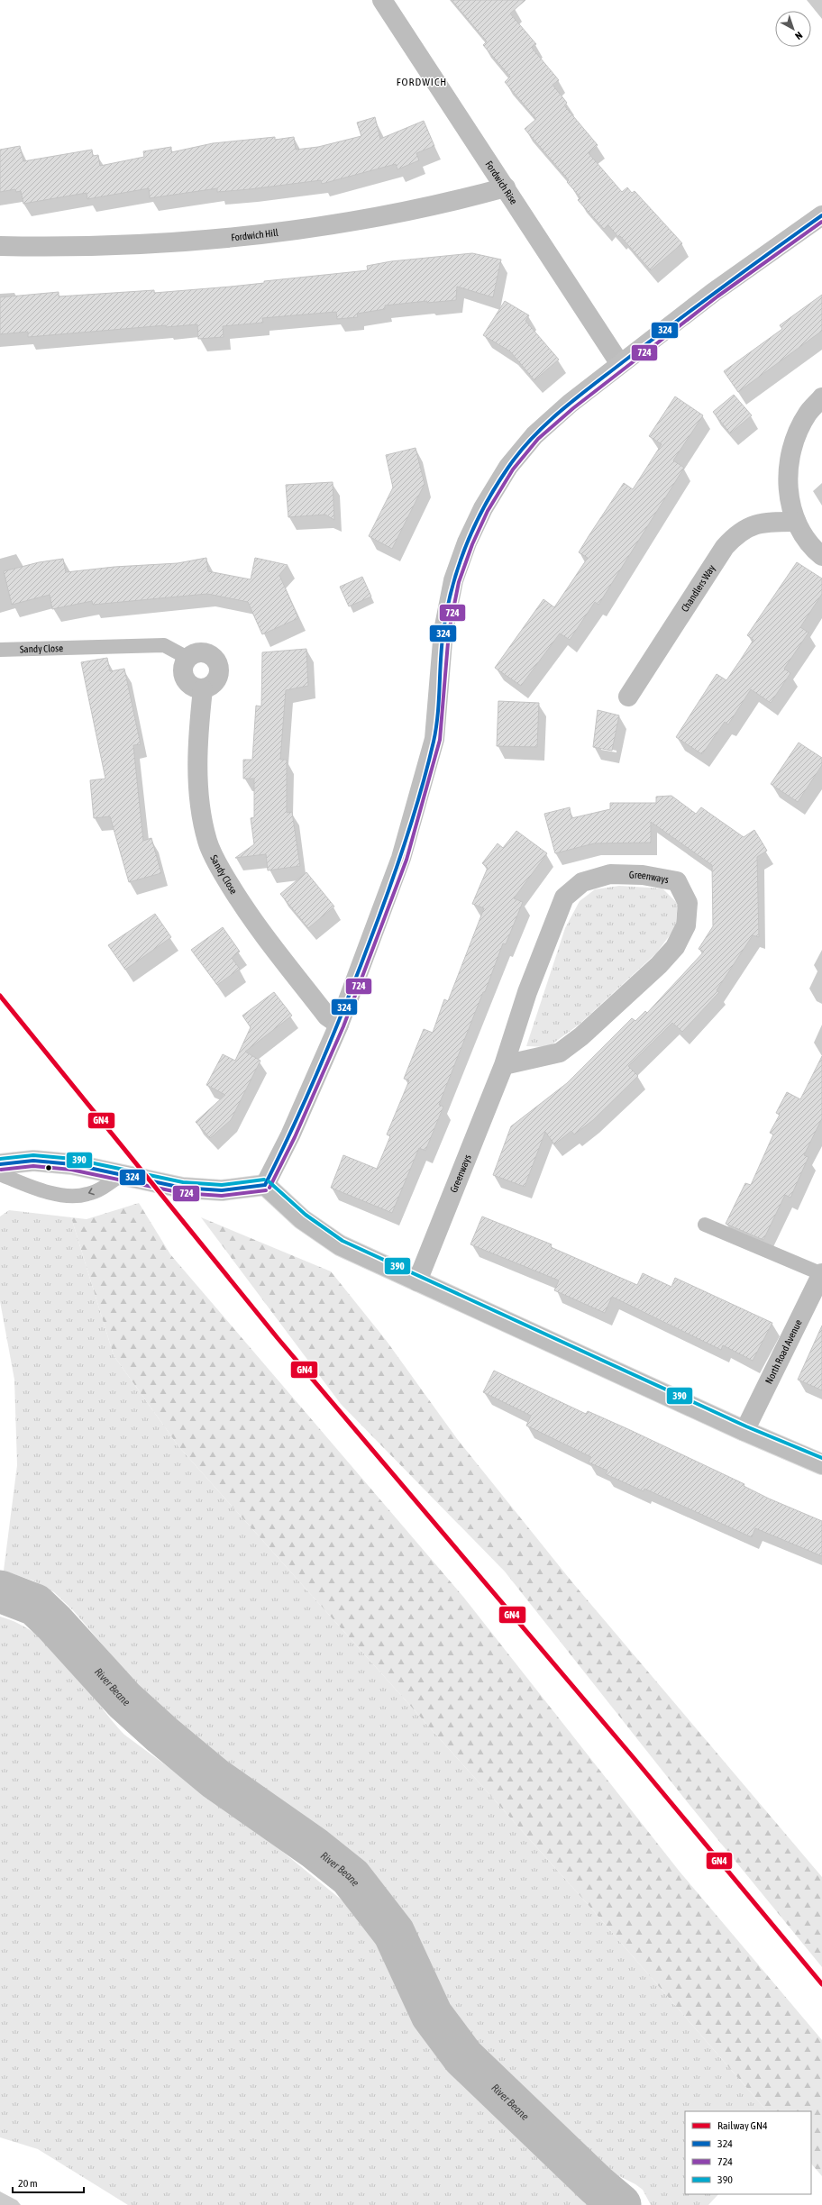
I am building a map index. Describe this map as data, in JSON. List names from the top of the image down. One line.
{"streets":{"street":["Fordwich Rise","Fordwich Hill","Chandlers Way","Sandy Close","Greenways","North Road Avenue"]},"crossings":[["Fordwich Rise","Fordwich Hill"]],"districts":["FORDWICH"],"water":["River Beane"],"lines":["transit line 324","transit line 724","rail line GN4","transit line 390"],"legend":["Railway GN4","324","724","390"],"scale_bar":"20 m","north":"bottom right"}
